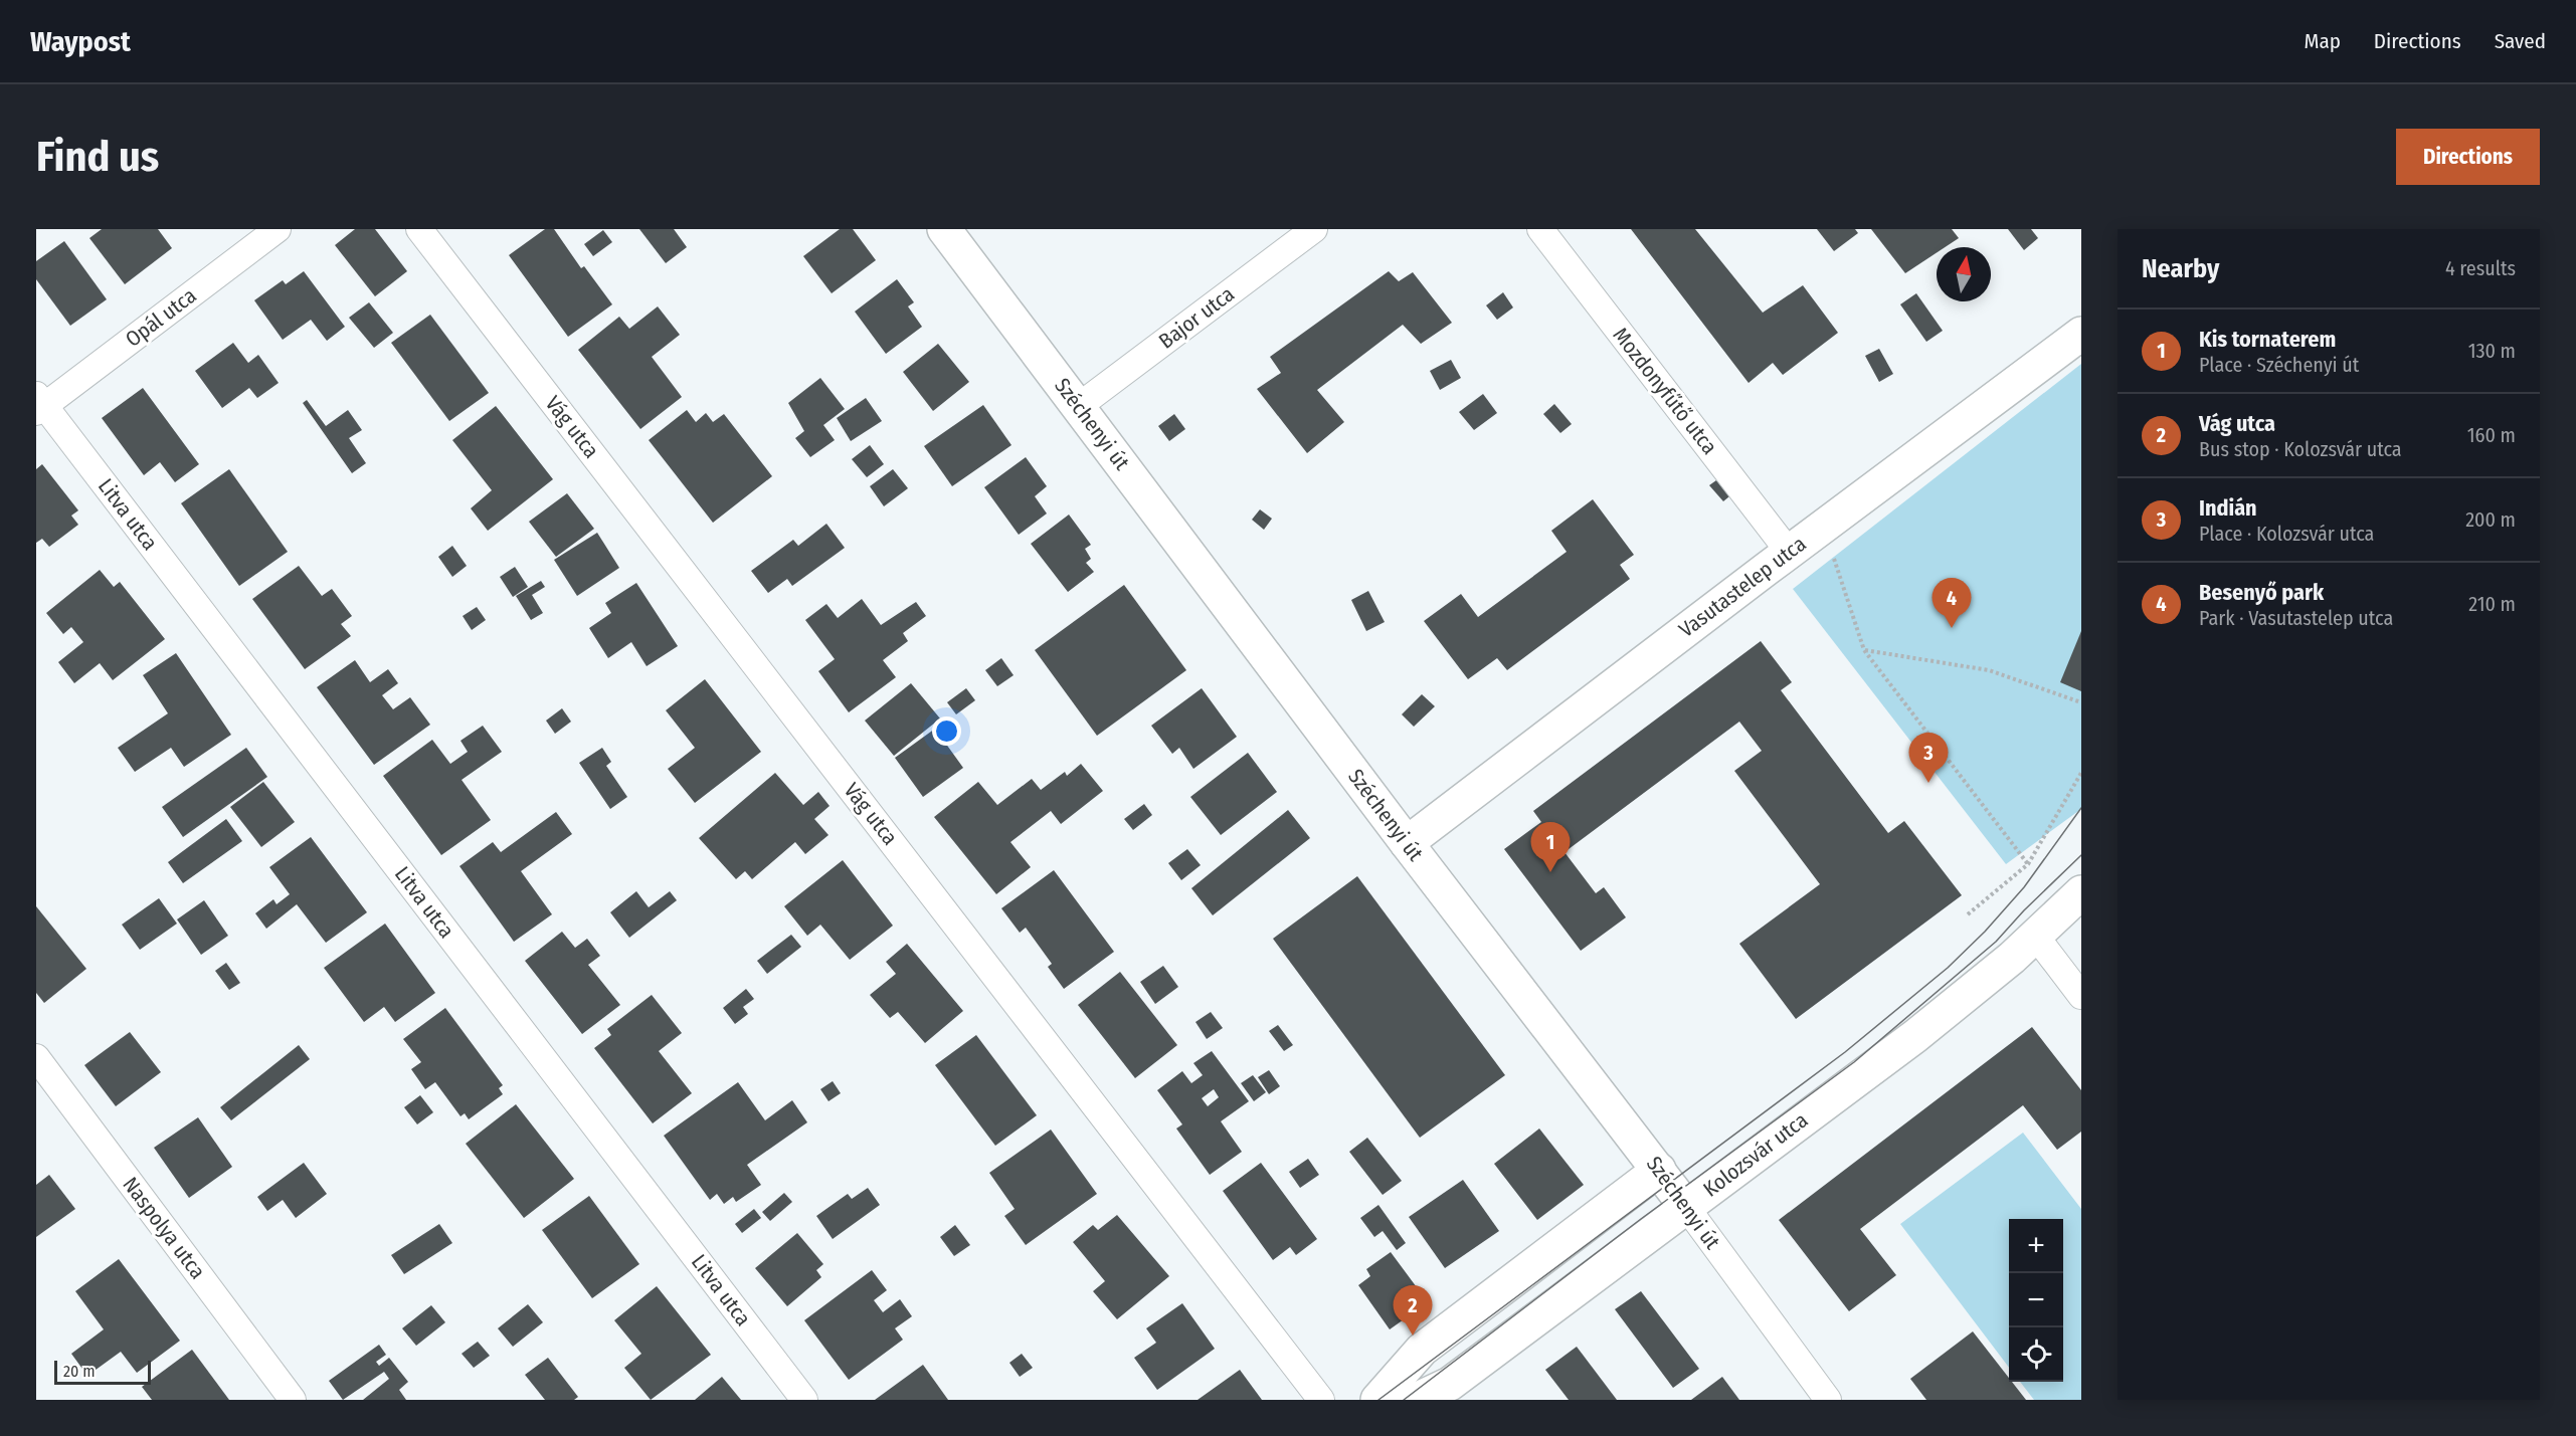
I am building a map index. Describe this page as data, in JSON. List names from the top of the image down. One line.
{"streets":{"street":["Opál utca","Bajor utca","Mozdonyfűtő utca","Széchenyi út","Vág utca","Litva utca","Vasutastelep utca","Kolozsvár utca","Naspolya utca"]},"crossings":[["Opál utca","Litva utca"],["Bajor utca","Széchenyi út"],["Mozdonyfűtő utca","Vasutastelep utca"],["Széchenyi út","Vasutastelep utca"],["Széchenyi út","Kolozsvár utca"]],"scale_bar":"20 m","north":"top","page":{"header":"Waypost","nav":["Map","Directions","Saved"],"buttons":"Directions","title":"Find us","heading":["Nearby","4 results"],"list":[{"mark":"1","name":"Kis tornaterem","note":"Place · Széchenyi út","value":"130 m"},{"mark":"2","name":"Vág utca","note":"Bus stop · Kolozsvár utca","value":"160 m"},{"mark":"3","name":"Indián","note":"Place · Kolozsvár utca","value":"200 m"},{"mark":"4","name":"Besenyő park","note":"Park · Vasutastelep utca","value":"210 m"}],"pins":["4","3","1","2"],"map_buttons":["+","−"],"scale":"20 m"}}
